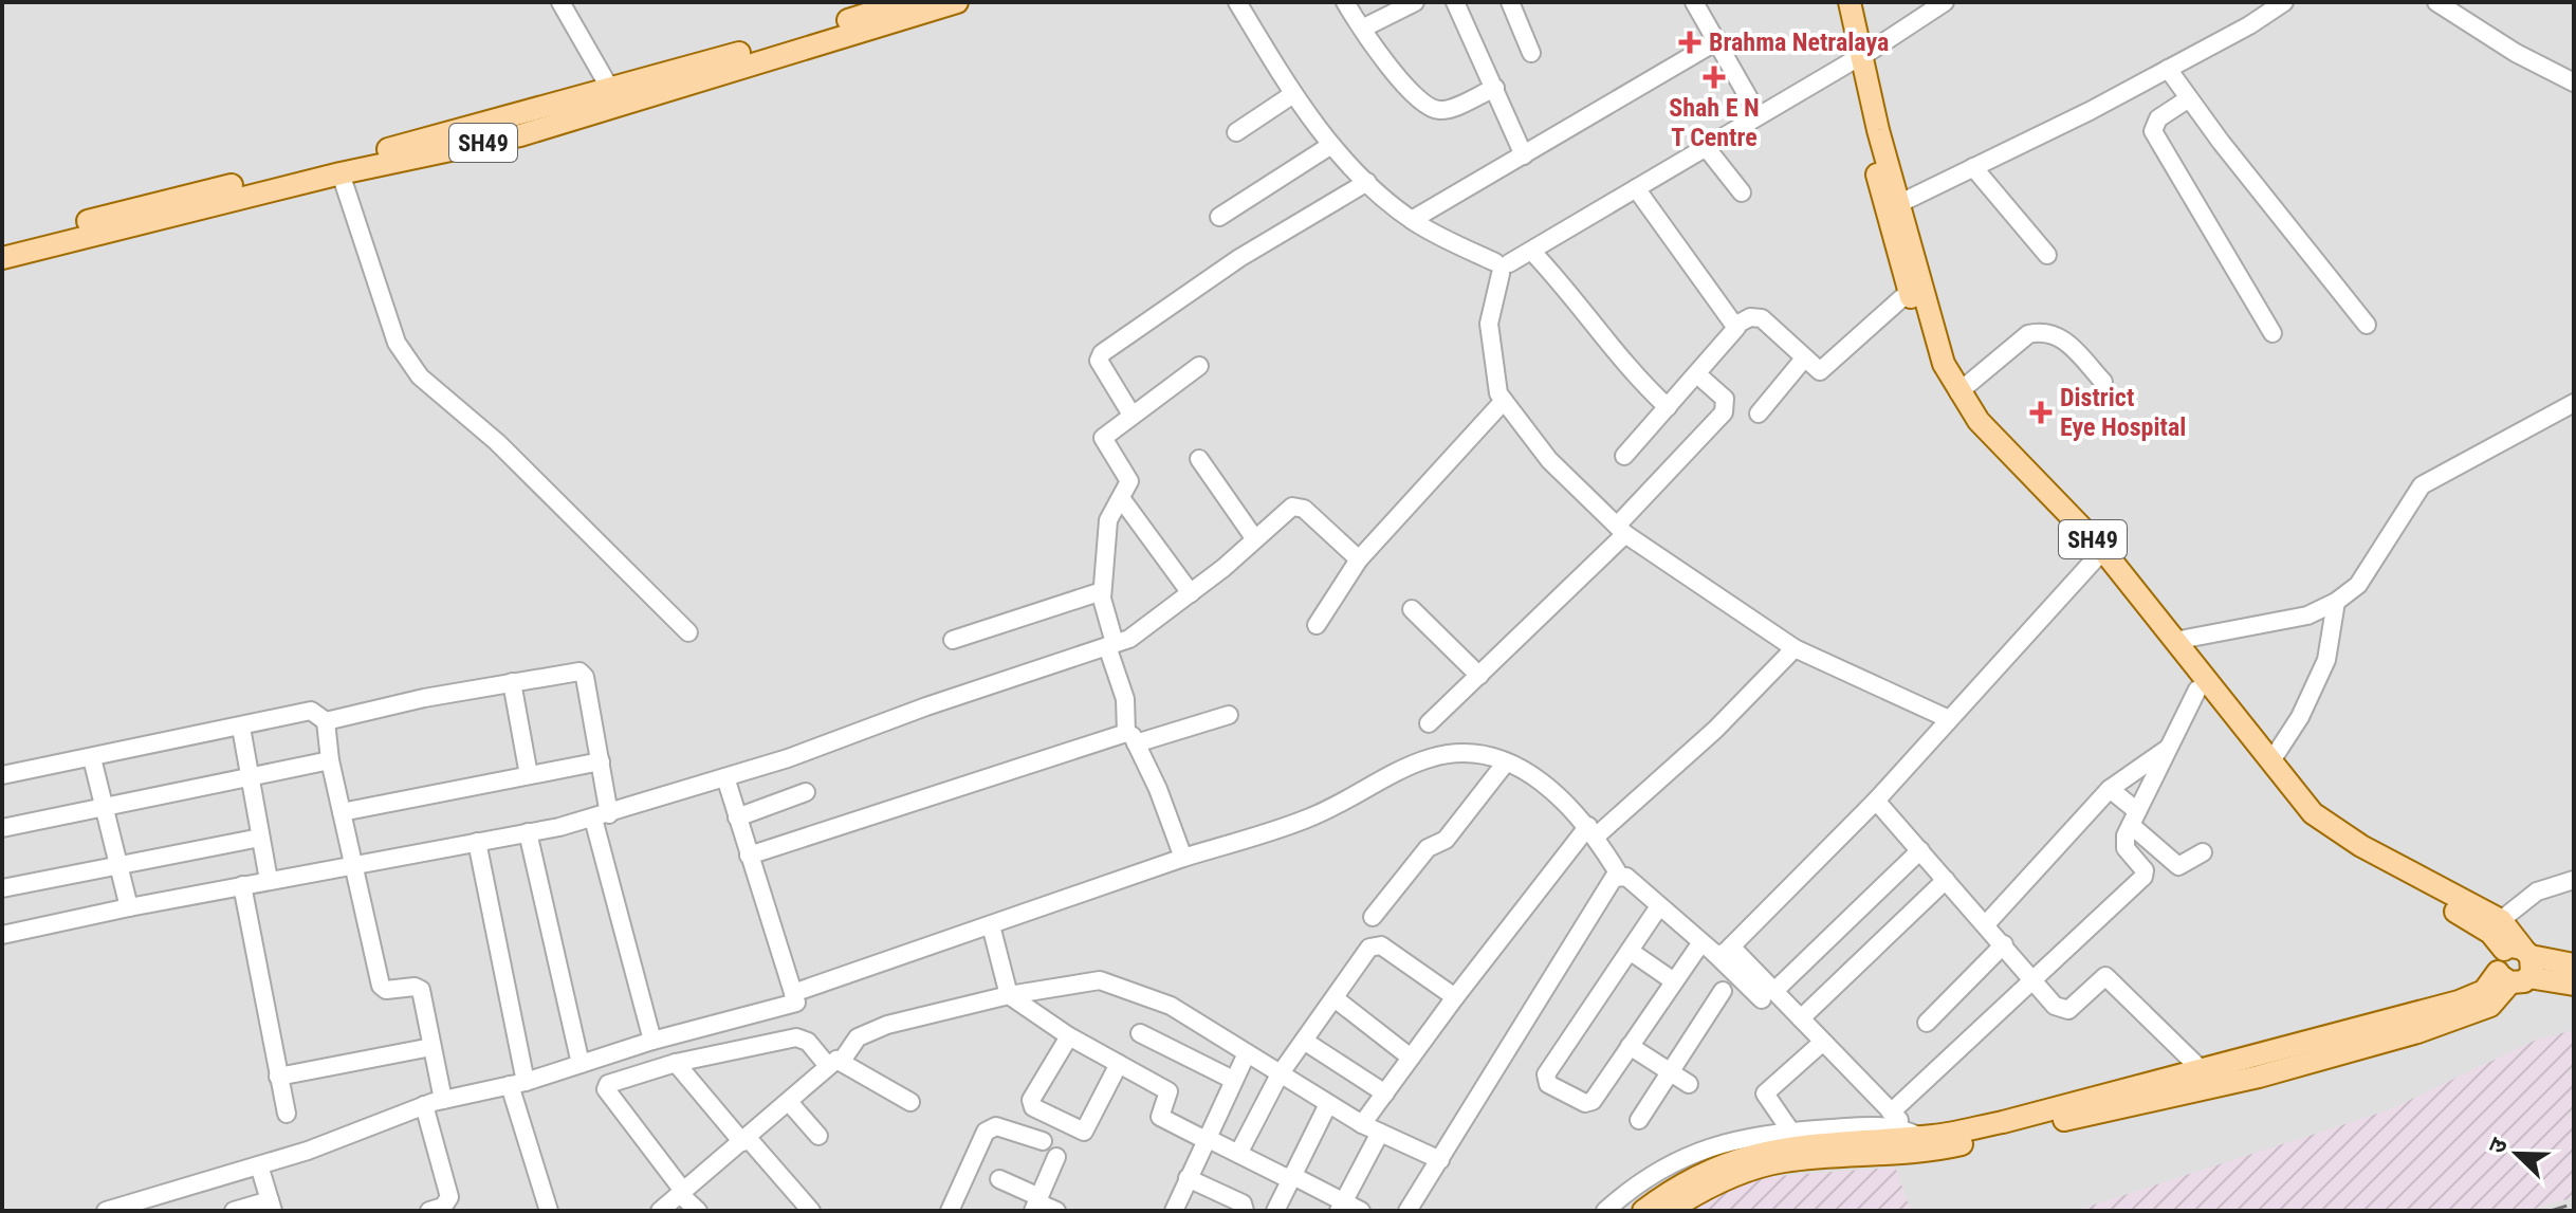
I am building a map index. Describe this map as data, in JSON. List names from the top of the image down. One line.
{"streets":{"main road":["SH49"]},"places":{"health":["Brahma Netralaya","Shah E N T Centre","District Eye Hospital"]},"north":"top left"}
